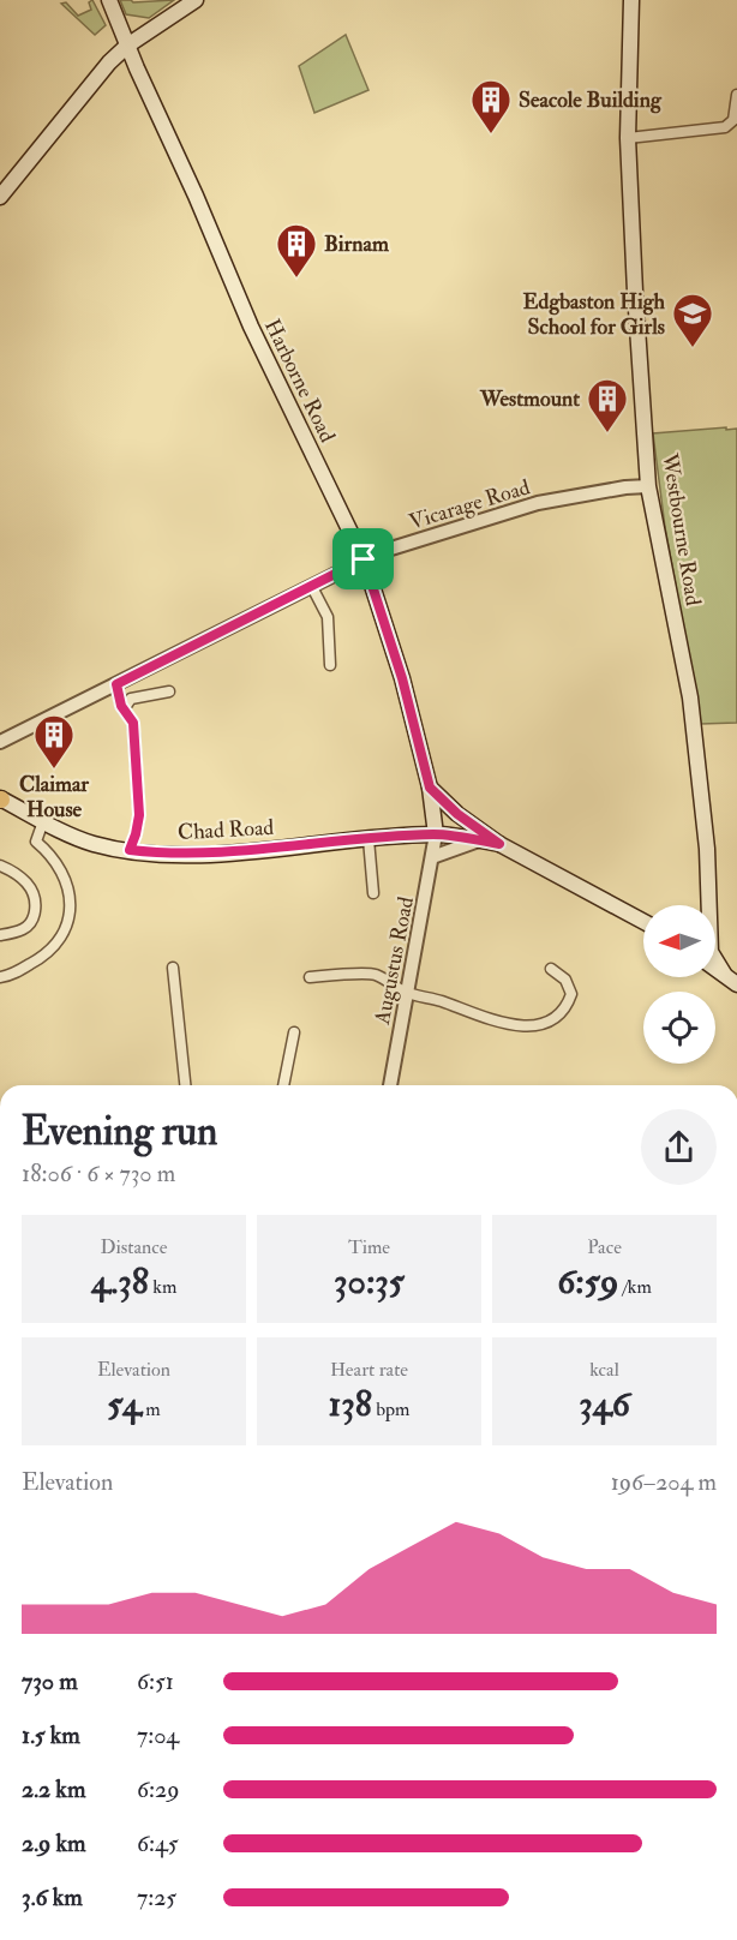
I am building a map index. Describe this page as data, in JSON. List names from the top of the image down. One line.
{"streets":{"main road":["Harborne Road","Westbourne Road","Chad Road"],"street":["Vicarage Road","Augustus Road"]},"crossings":[["Harborne Road","Vicarage Road"],["Harborne Road","Chad Road"],["Harborne Road","Augustus Road"],["Vicarage Road","Westbourne Road"],["Chad Road","Augustus Road"]],"places":{"building":["Seacole Building","Birnam","Westmount","Claimar House"],"school or university":["Edgbaston High School for Girls"]},"north":"left","page":{"heading":["Evening run","18:06 · 6 × 730 m"],"stats":[["Distance","4.38 km"],["Time","30:35"],["Pace","6:59 /km"],["Elevation","54 m"],["Heart rate","138 bpm"],["kcal","346"]],"chart":["Elevation","196–204 m"],"list":[{"name":"730 m","note":"6:51"},{"name":"1.5 km","note":"7:04"},{"name":"2.2 km","note":"6:29"},{"name":"2.9 km","note":"6:45"},{"name":"3.6 km","note":"7:25"}]}}
